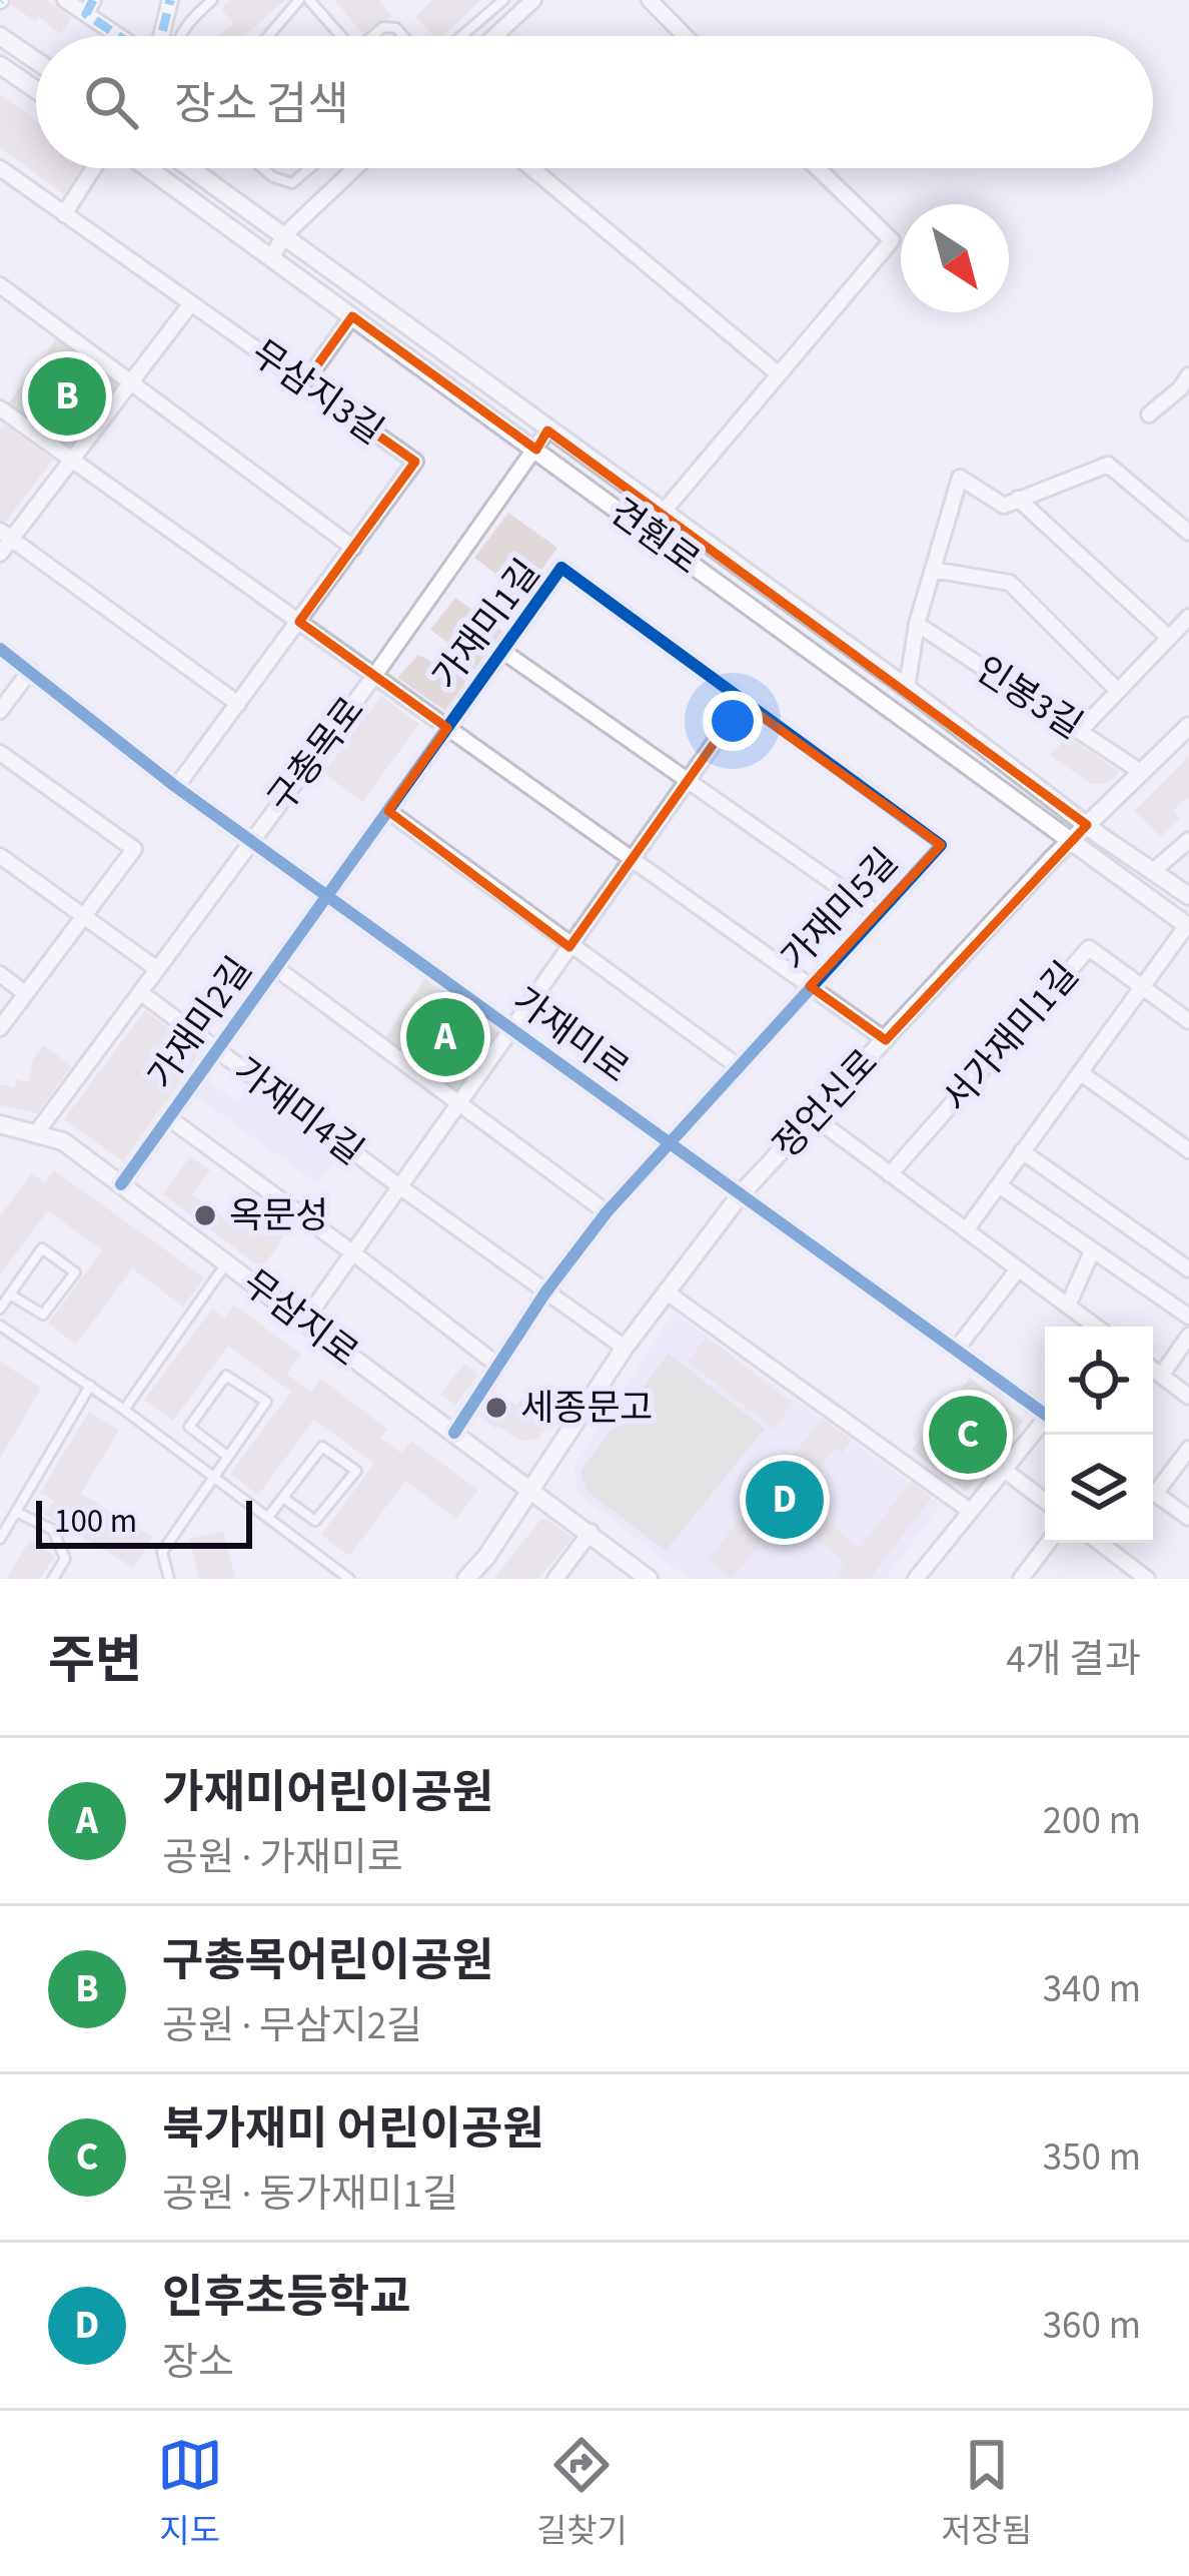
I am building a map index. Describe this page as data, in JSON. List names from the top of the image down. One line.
{"streets":{"street":["무삼지3길","견훤로","가재미1길","인봉3길","구총목로","가재미5길","가재미2길","가재미로","서가재미1길","정언신로","가재미4길","무삼지로"]},"crossings":[["무삼지3길","가재미로"],["견훤로","구총목로"],["견훤로","서가재미1길"],["견훤로","정언신로"],["가재미1길","가재미5길"],["가재미1길","가재미2길"],["가재미1길","가재미로"],["가재미1길","가재미4길"],["인봉3길","정언신로"],["구총목로","가재미로"],["구총목로","가재미4길"],["구총목로","무삼지로"],["가재미5길","가재미로"],["가재미5길","가재미4길"],["가재미5길","무삼지로"],["가재미2길","가재미로"],["가재미2길","가재미4길"],["가재미2길","무삼지로"],["가재미로","정언신로"],["가재미로","가재미4길"],["정언신로","가재미4길"],["정언신로","무삼지로"],["가재미4길","무삼지로"]],"places":["옥문성","세종문고"],"scale_bar":"100 m","north":"bottom right","page":{"search":"장소 검색","pins":["B","A","C","D"],"scale":"100 m","heading":["주변","4개 결과"],"list":[{"mark":"A","name":"가재미어린이공원","note":"공원 · 가재미로","value":"200 m"},{"mark":"B","name":"구총목어린이공원","note":"공원 · 무삼지2길","value":"340 m"},{"mark":"C","name":"북가재미 어린이공원","note":"공원 · 동가재미1길","value":"350 m"},{"mark":"D","name":"인후초등학교","note":"장소","value":"360 m"}],"nav":["지도","길찾기","저장됨"]}}
